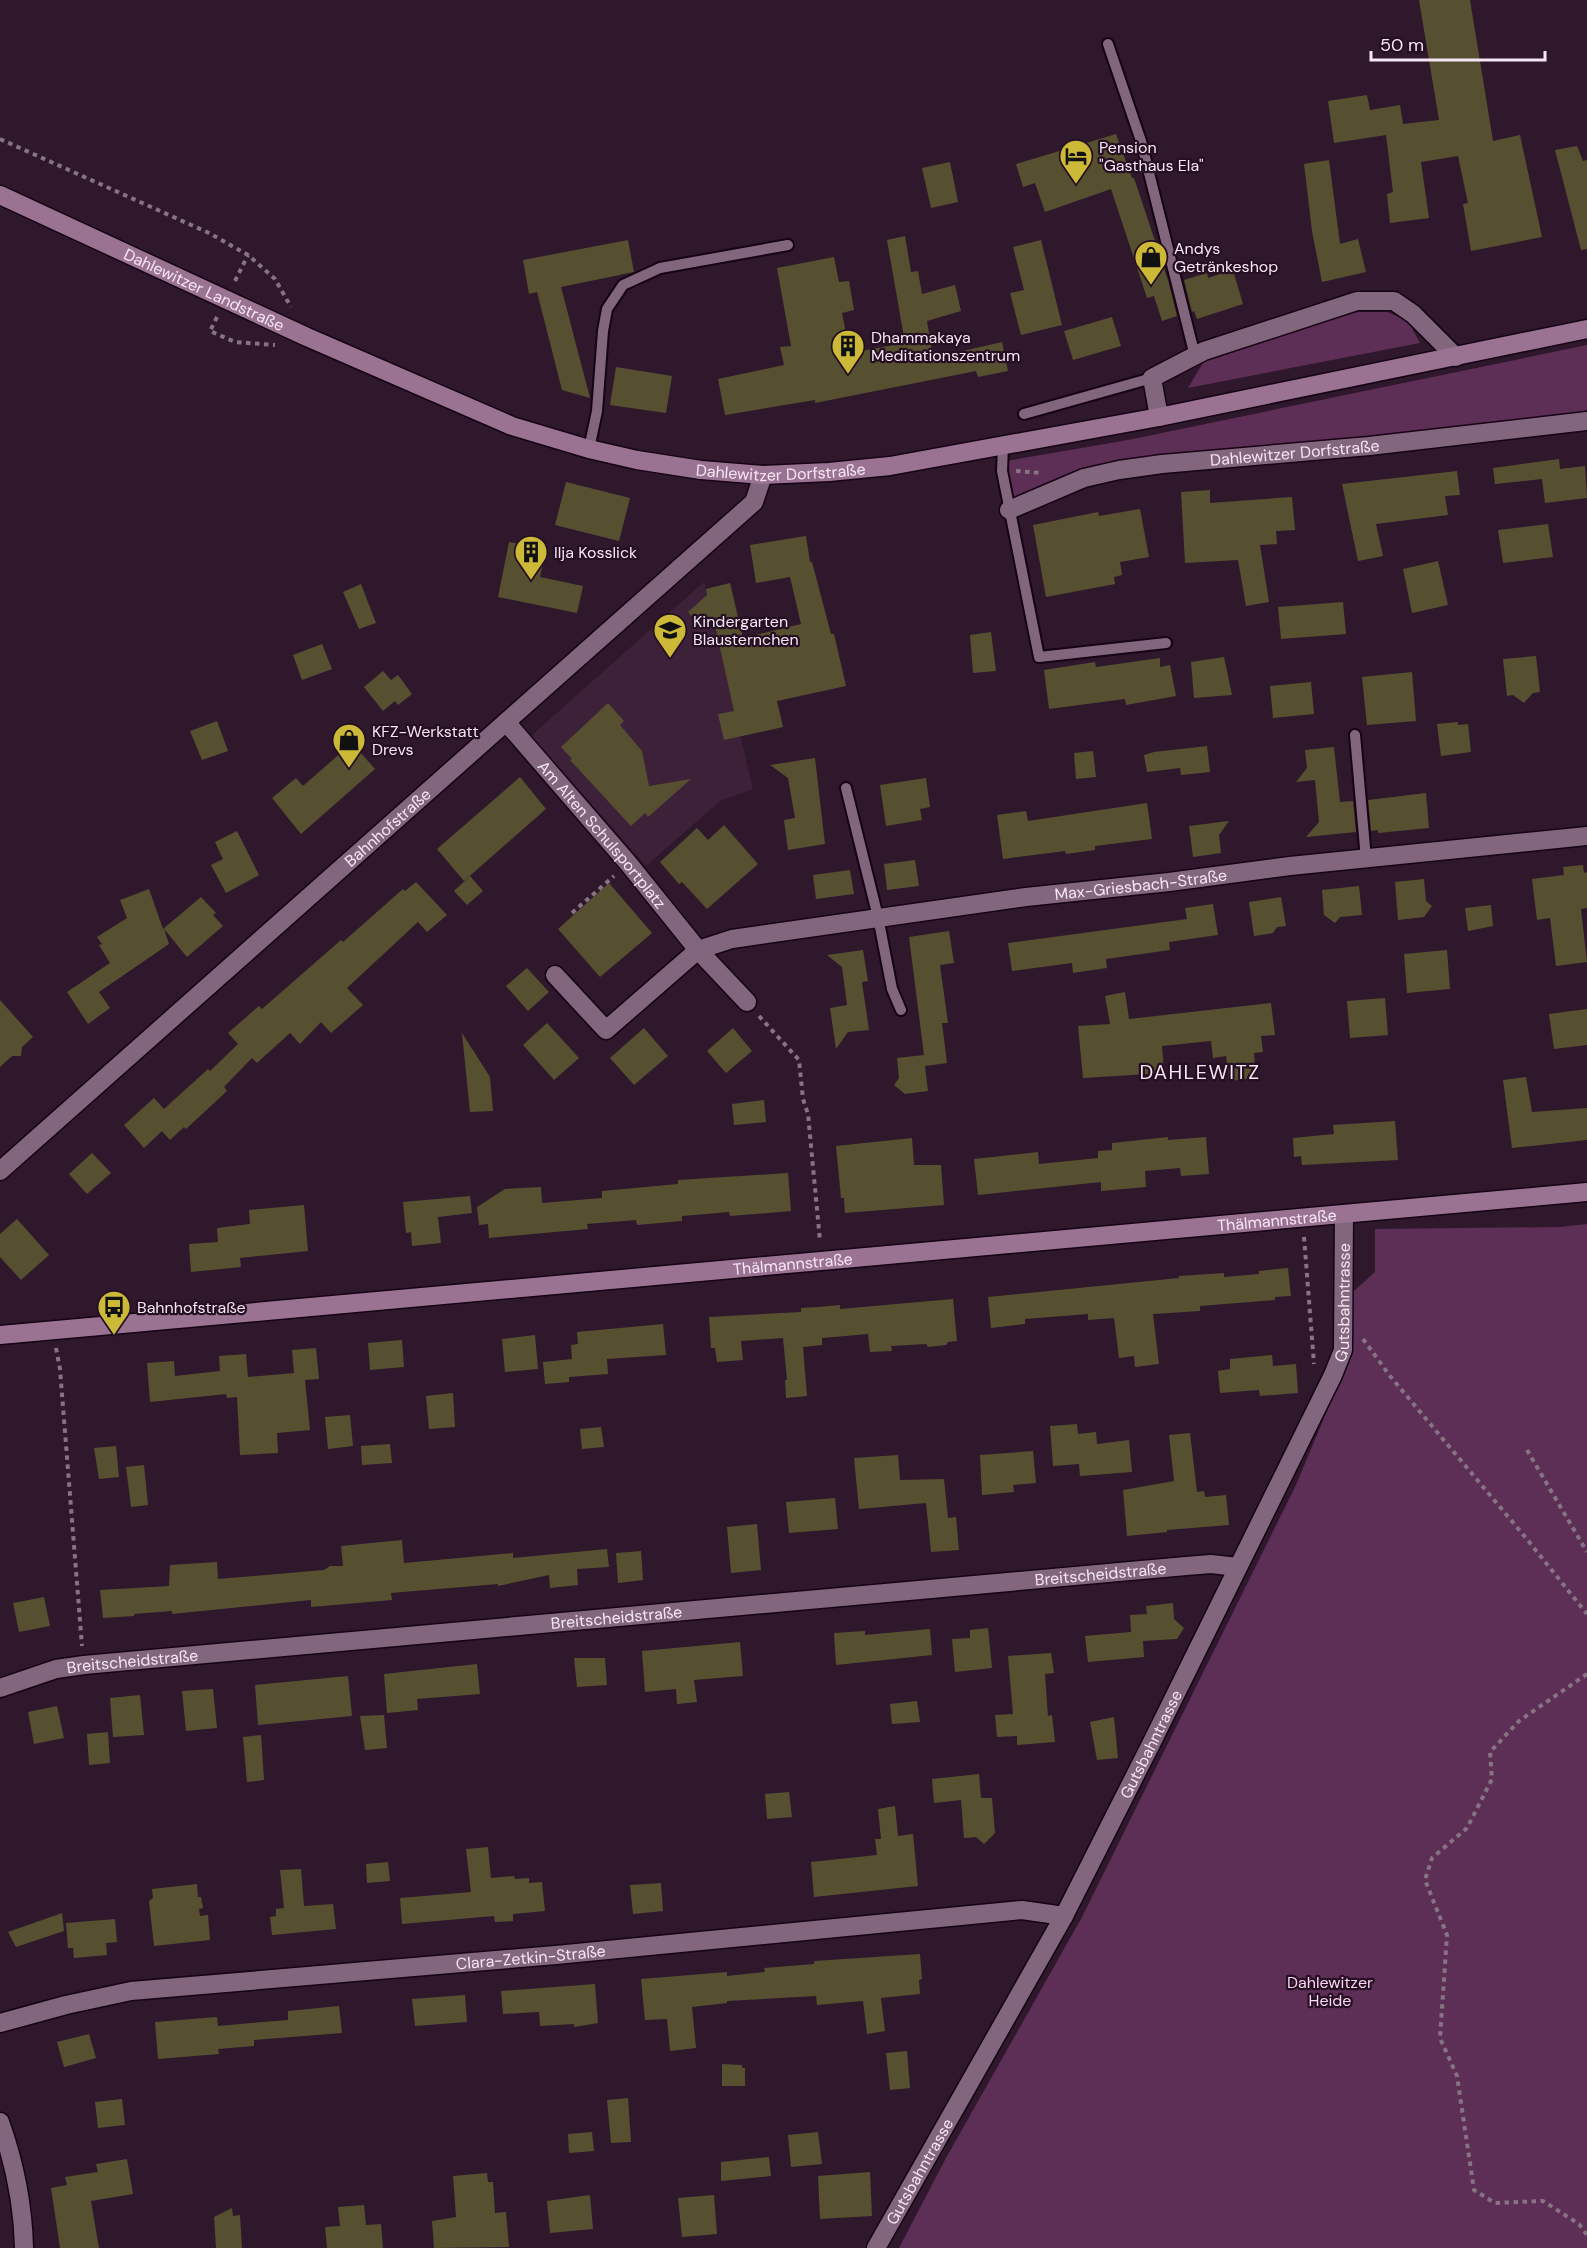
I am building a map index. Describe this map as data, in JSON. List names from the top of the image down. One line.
{"streets":{"street":["Dahlewitzer Landstraße","Dahlewitzer Dorfstraße","Bahnhofstraße","Am Alten Schulsportplatz","Max-Griesbach-Straße","Thälmannstraße","Gutsbahntrasse","Breitscheidstraße","Clara-Zetkin-Straße"]},"crossings":[["Dahlewitzer Landstraße","Dahlewitzer Dorfstraße"],["Dahlewitzer Dorfstraße","Bahnhofstraße"],["Bahnhofstraße","Am Alten Schulsportplatz"],["Am Alten Schulsportplatz","Max-Griesbach-Straße"],["Thälmannstraße","Gutsbahntrasse"],["Gutsbahntrasse","Breitscheidstraße"],["Gutsbahntrasse","Clara-Zetkin-Straße"]],"districts":["DAHLEWITZ"],"parks":["Dahlewitzer Heide"],"places":{"hotel":["Pension \"Gasthaus Ela\""],"shop":["Andys Getränkeshop","KFZ-Werkstatt Drevs"],"building":["Dhammakaya Meditationszentrum","Ilja Kosslick"],"school or university":["Kindergarten Blausternchen"],"bus stop":["Bahnhofstraße"]},"scale_bar":"50 m"}
